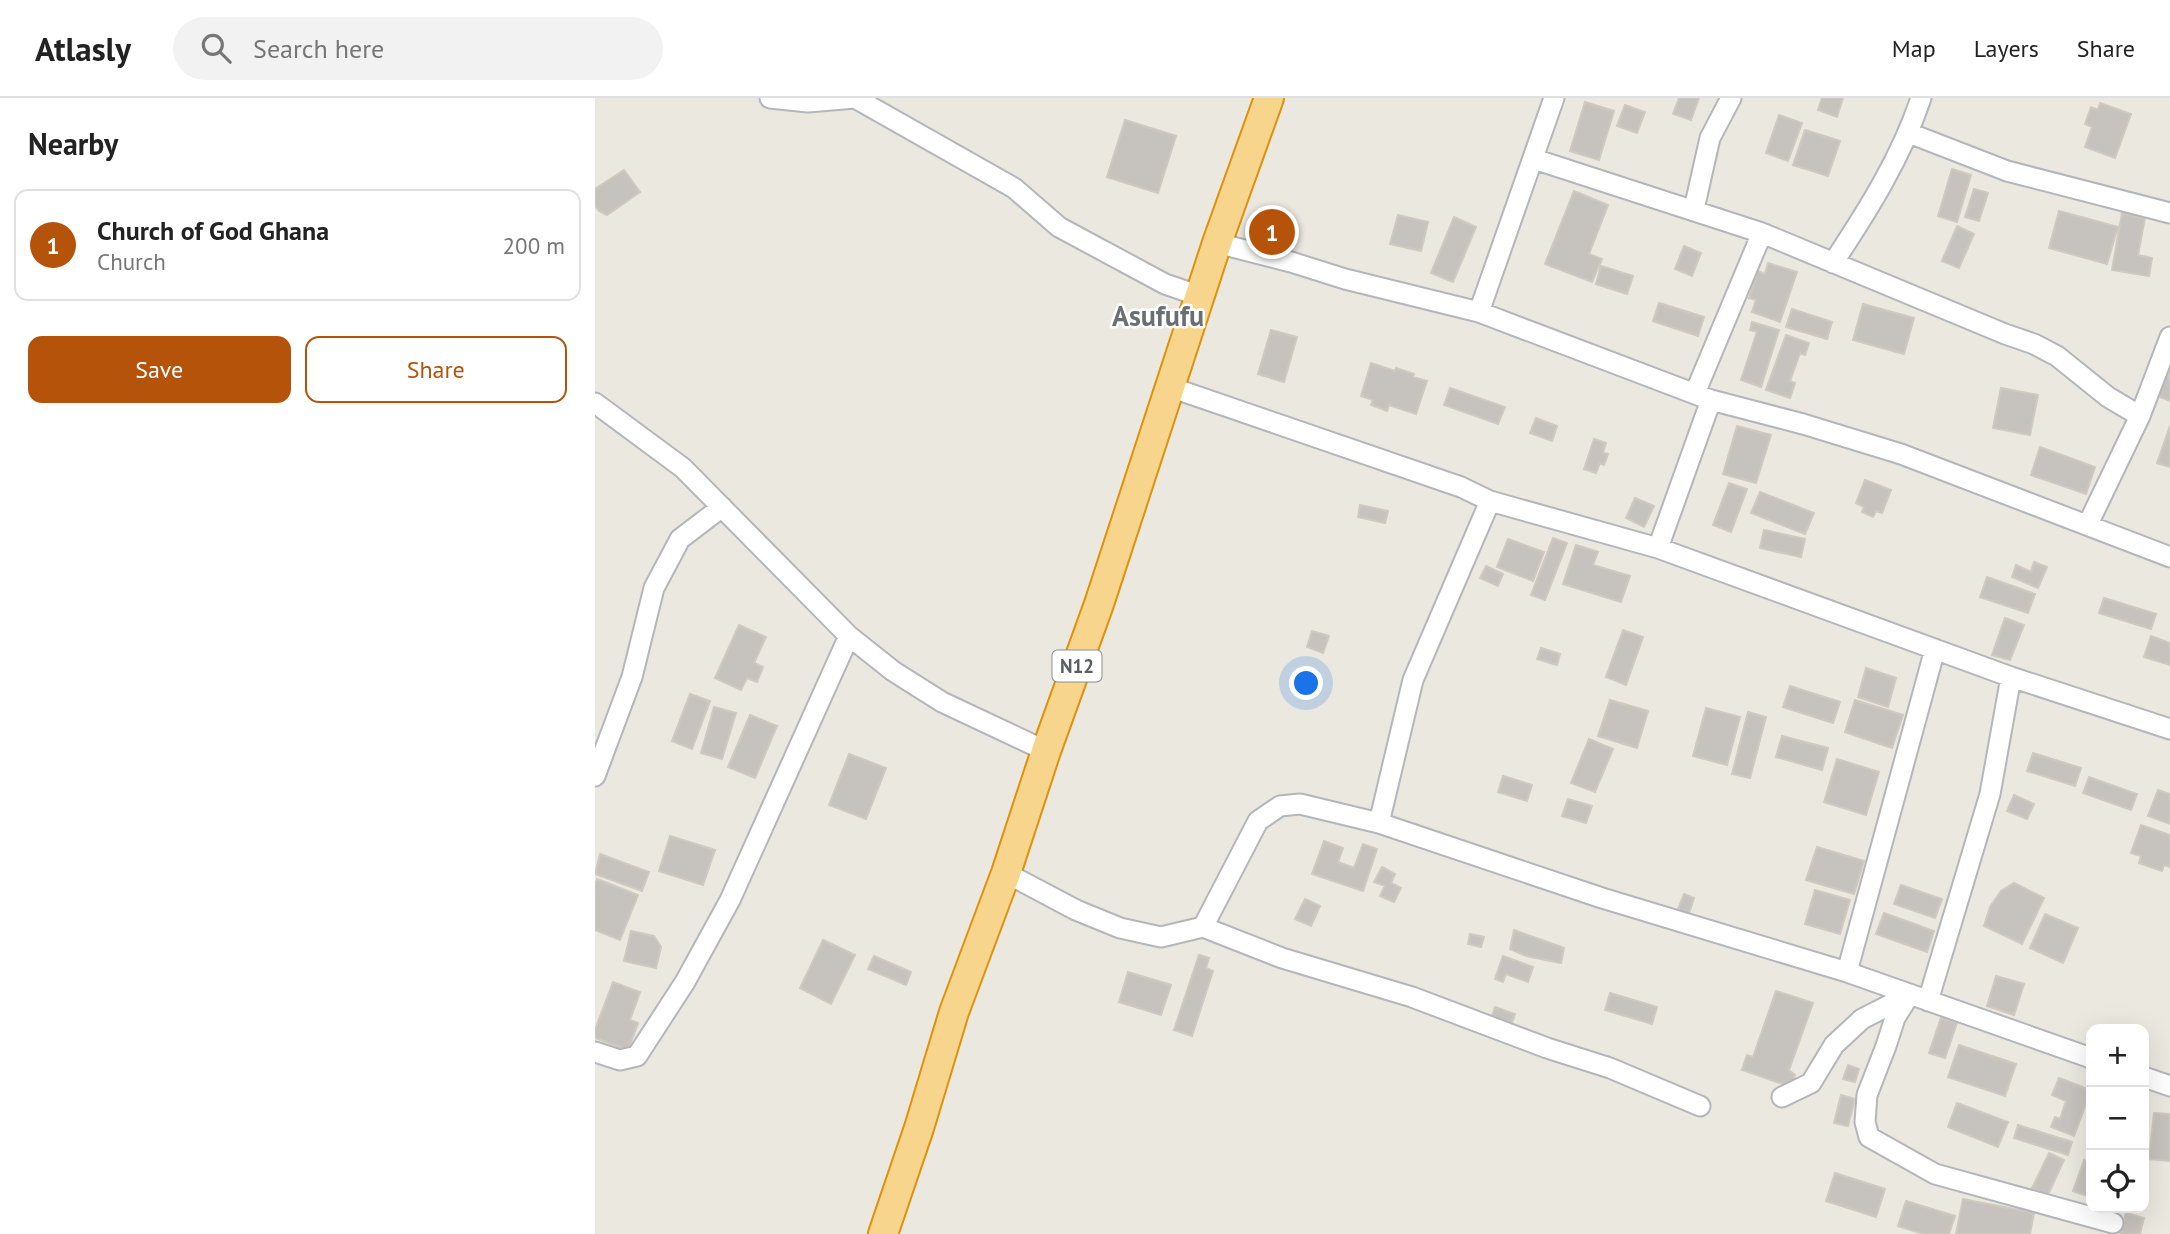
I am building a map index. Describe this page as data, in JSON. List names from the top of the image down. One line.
{"streets":{"highway":["N12"]},"districts":["Asufufu"],"page":{"header":"Atlasly","search":"Search here","nav":["Map","Layers","Share"],"heading":"Nearby","list":[{"mark":"1","name":"Church of God Ghana","note":"Church","value":"200 m"}],"pins":"1","buttons":["Save","Share"],"map_buttons":["+","−"]}}
